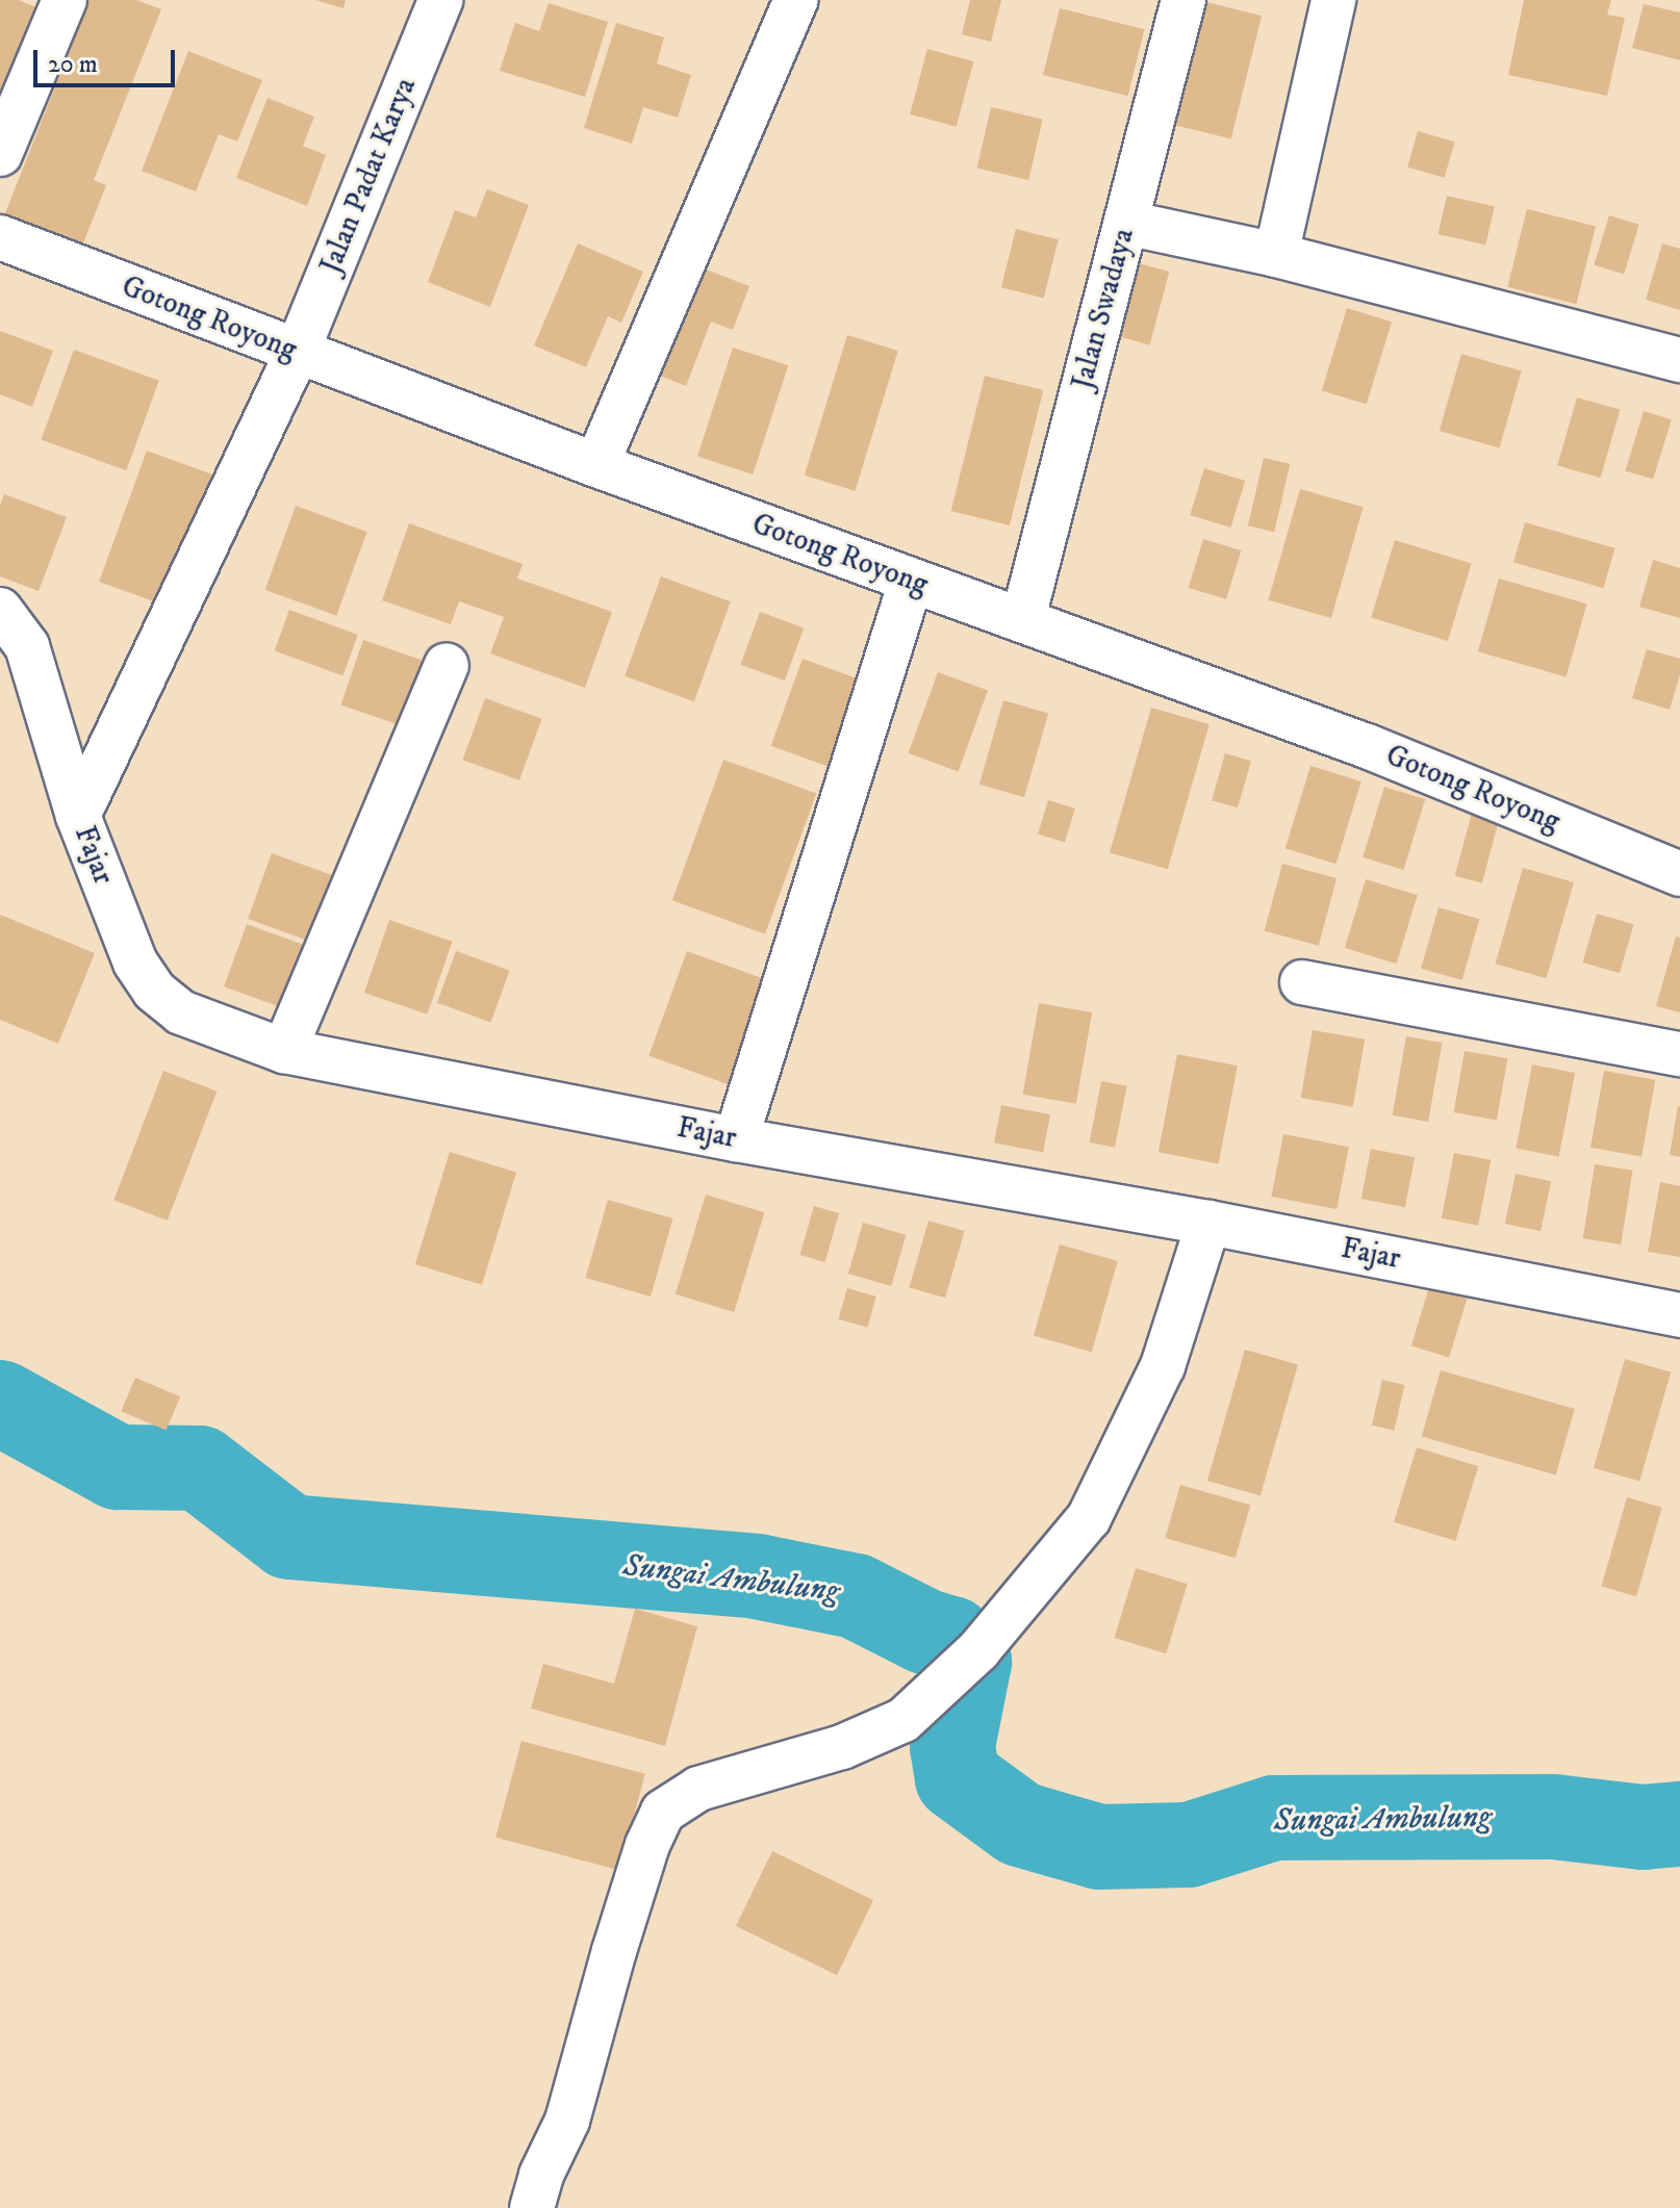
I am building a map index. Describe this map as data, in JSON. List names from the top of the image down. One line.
{"streets":{"street":["Jalan Padat Karya","Jalan Swadaya","Gotong Royong","Fajar"]},"crossings":[["Jalan Padat Karya","Gotong Royong"],["Jalan Padat Karya","Fajar"],["Jalan Swadaya","Gotong Royong"]],"water":["Sungai Ambulung"],"scale_bar":"20 m"}
